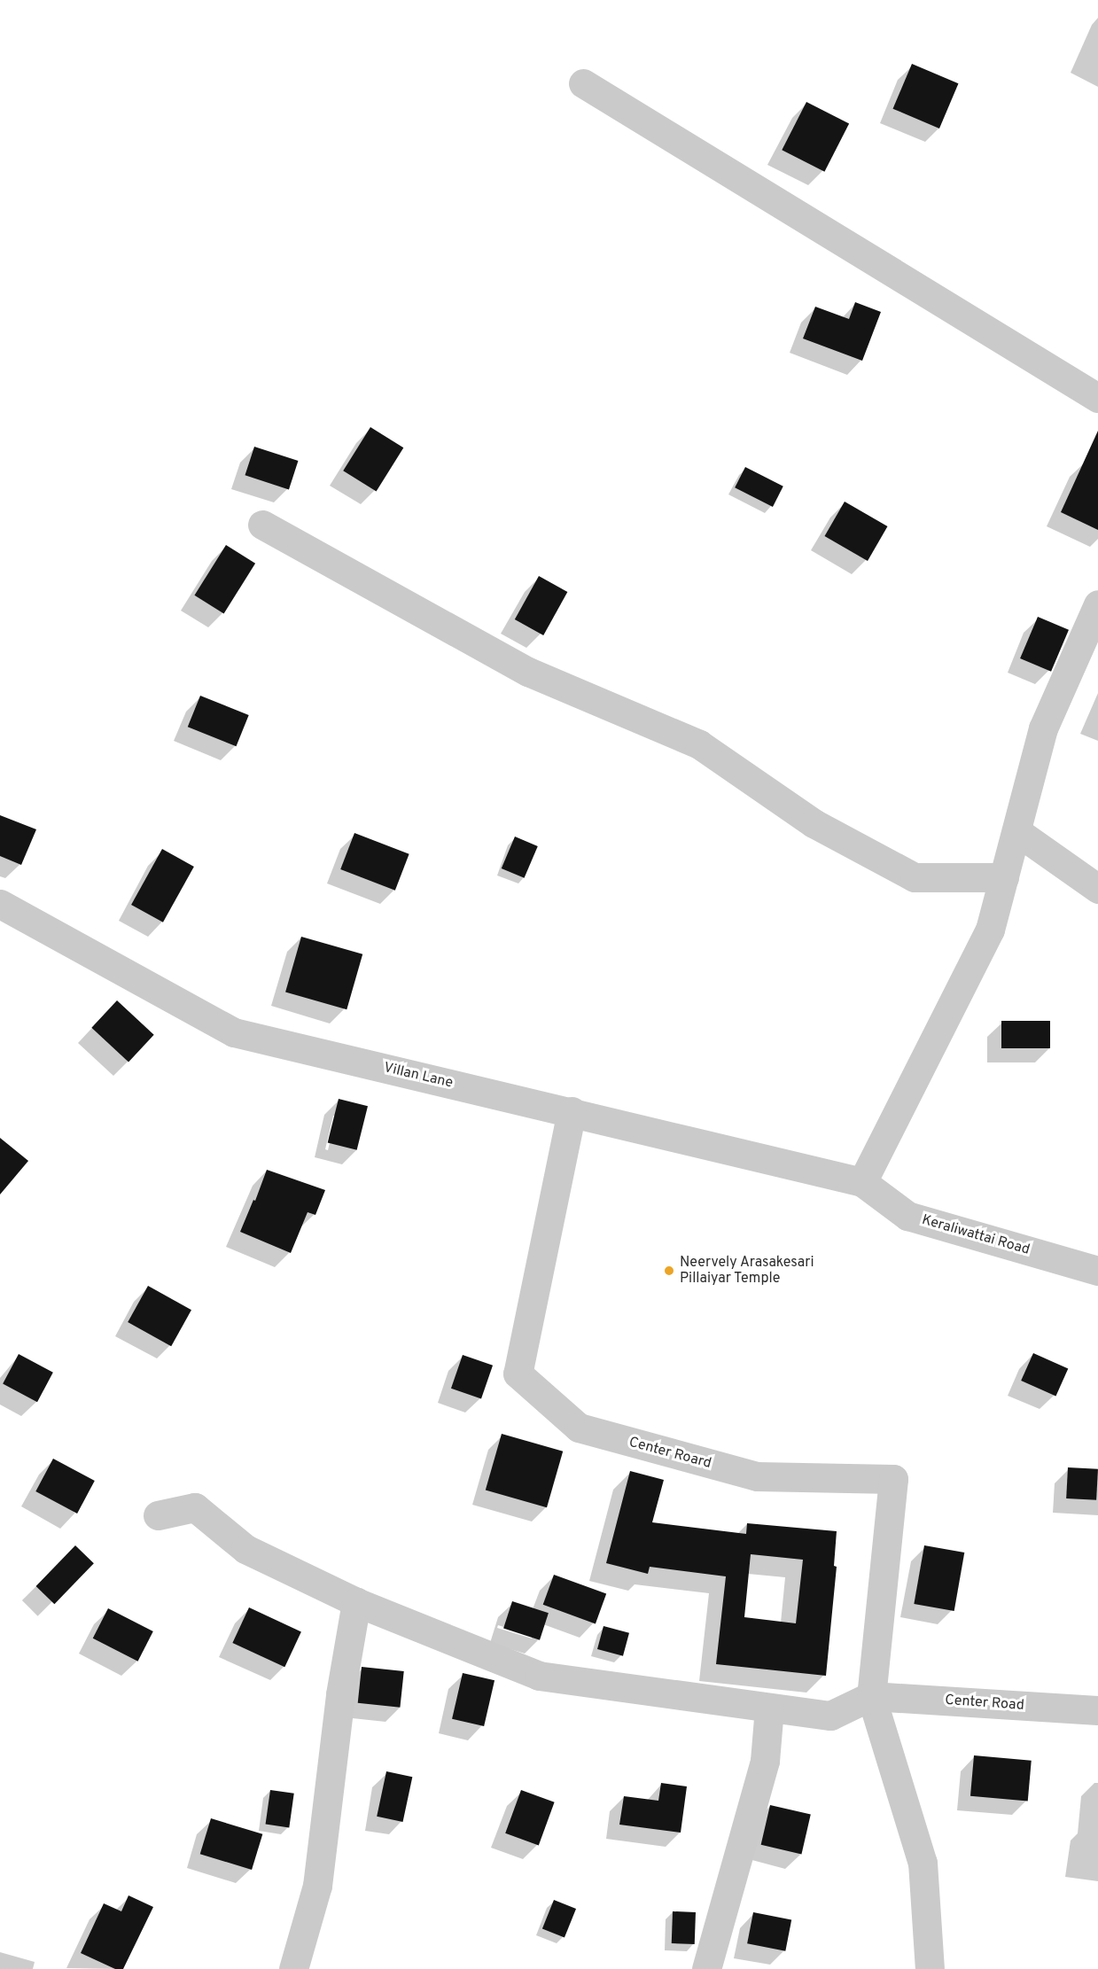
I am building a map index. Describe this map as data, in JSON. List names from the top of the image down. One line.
{"streets":{"street":["Villan Lane","Keraliwattai Road","Center Roard","Center Road"]},"crossings":[["Villan Lane","Keraliwattai Road"],["Villan Lane","Center Roard"],["Center Roard","Center Road"]],"places":["Neervely Arasakesari Pillaiyar Temple"]}
